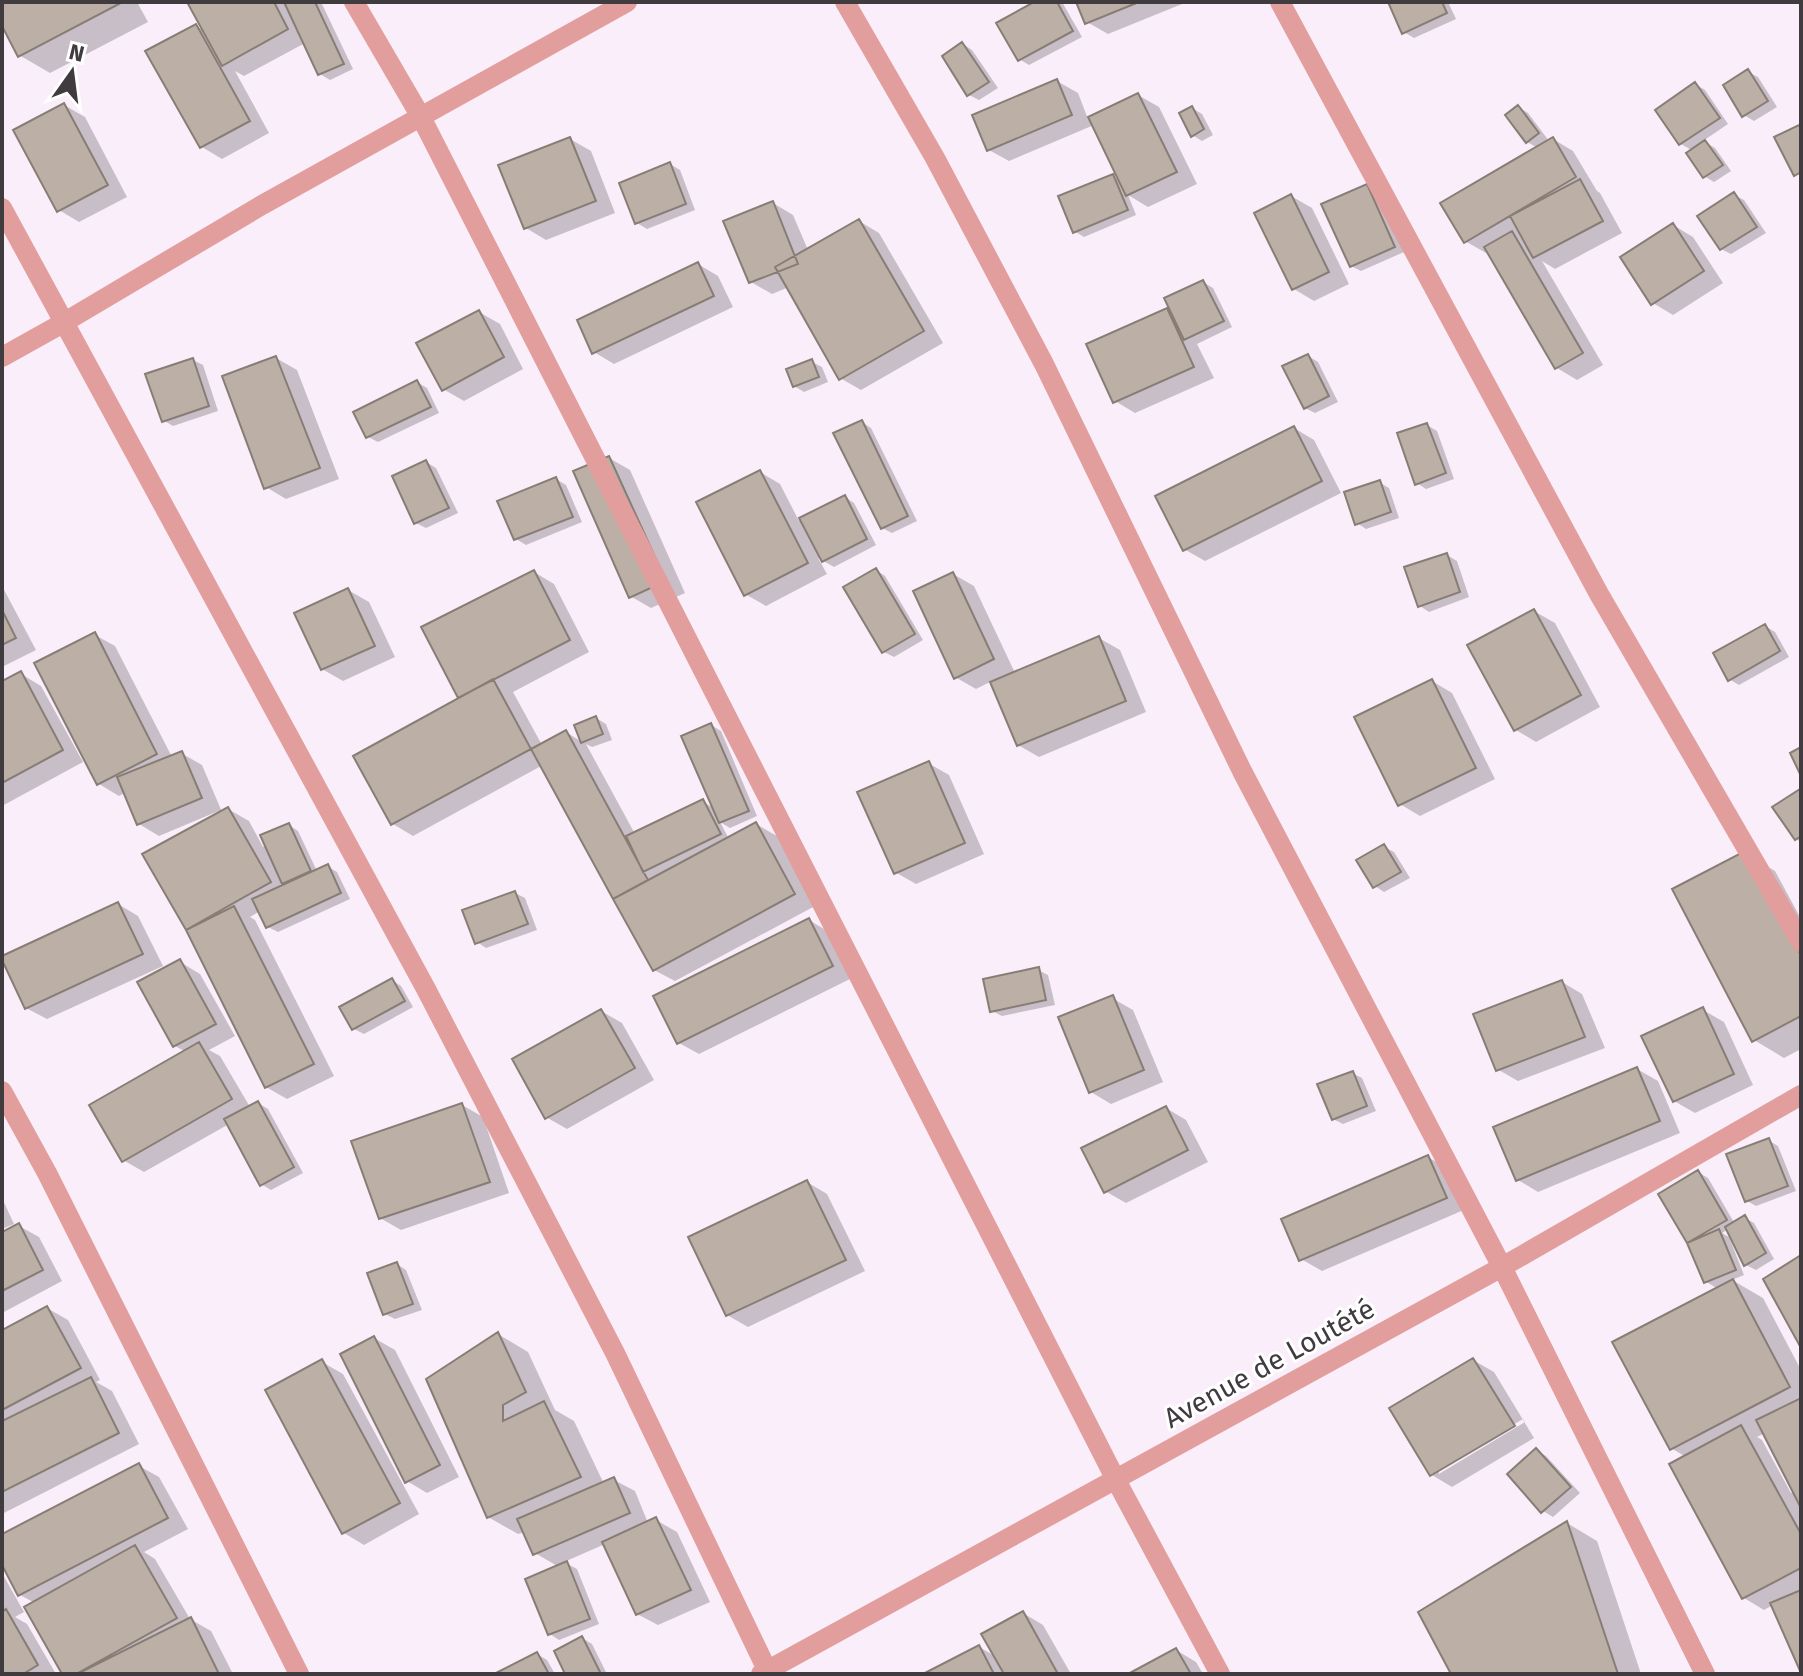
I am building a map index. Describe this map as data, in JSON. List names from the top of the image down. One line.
{"streets":{"street":["Avenue de Loutété"]},"north":"top"}
